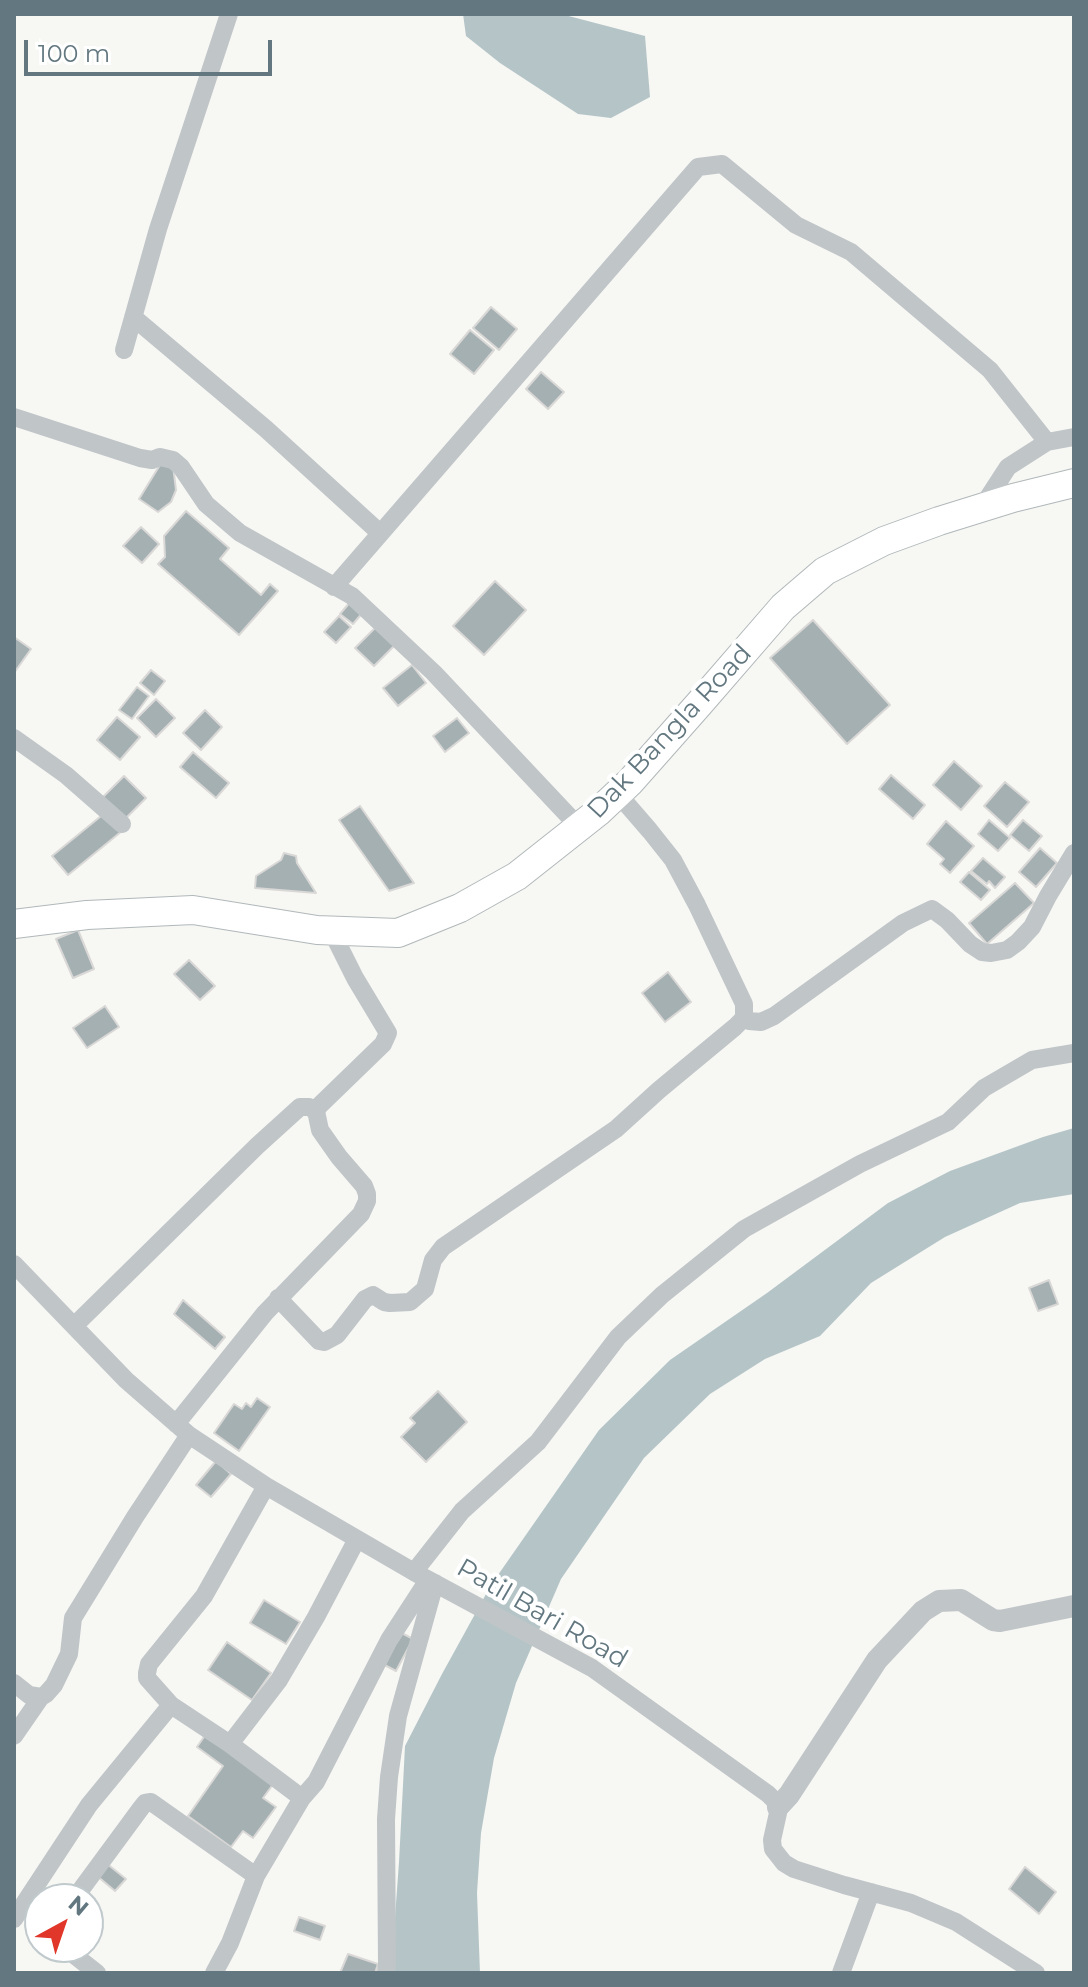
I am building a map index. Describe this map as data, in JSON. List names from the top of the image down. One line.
{"streets":{"main road":["Dak Bangla Road"],"street":["Patil Bari Road"]},"scale_bar":"100 m","north":"top right"}
